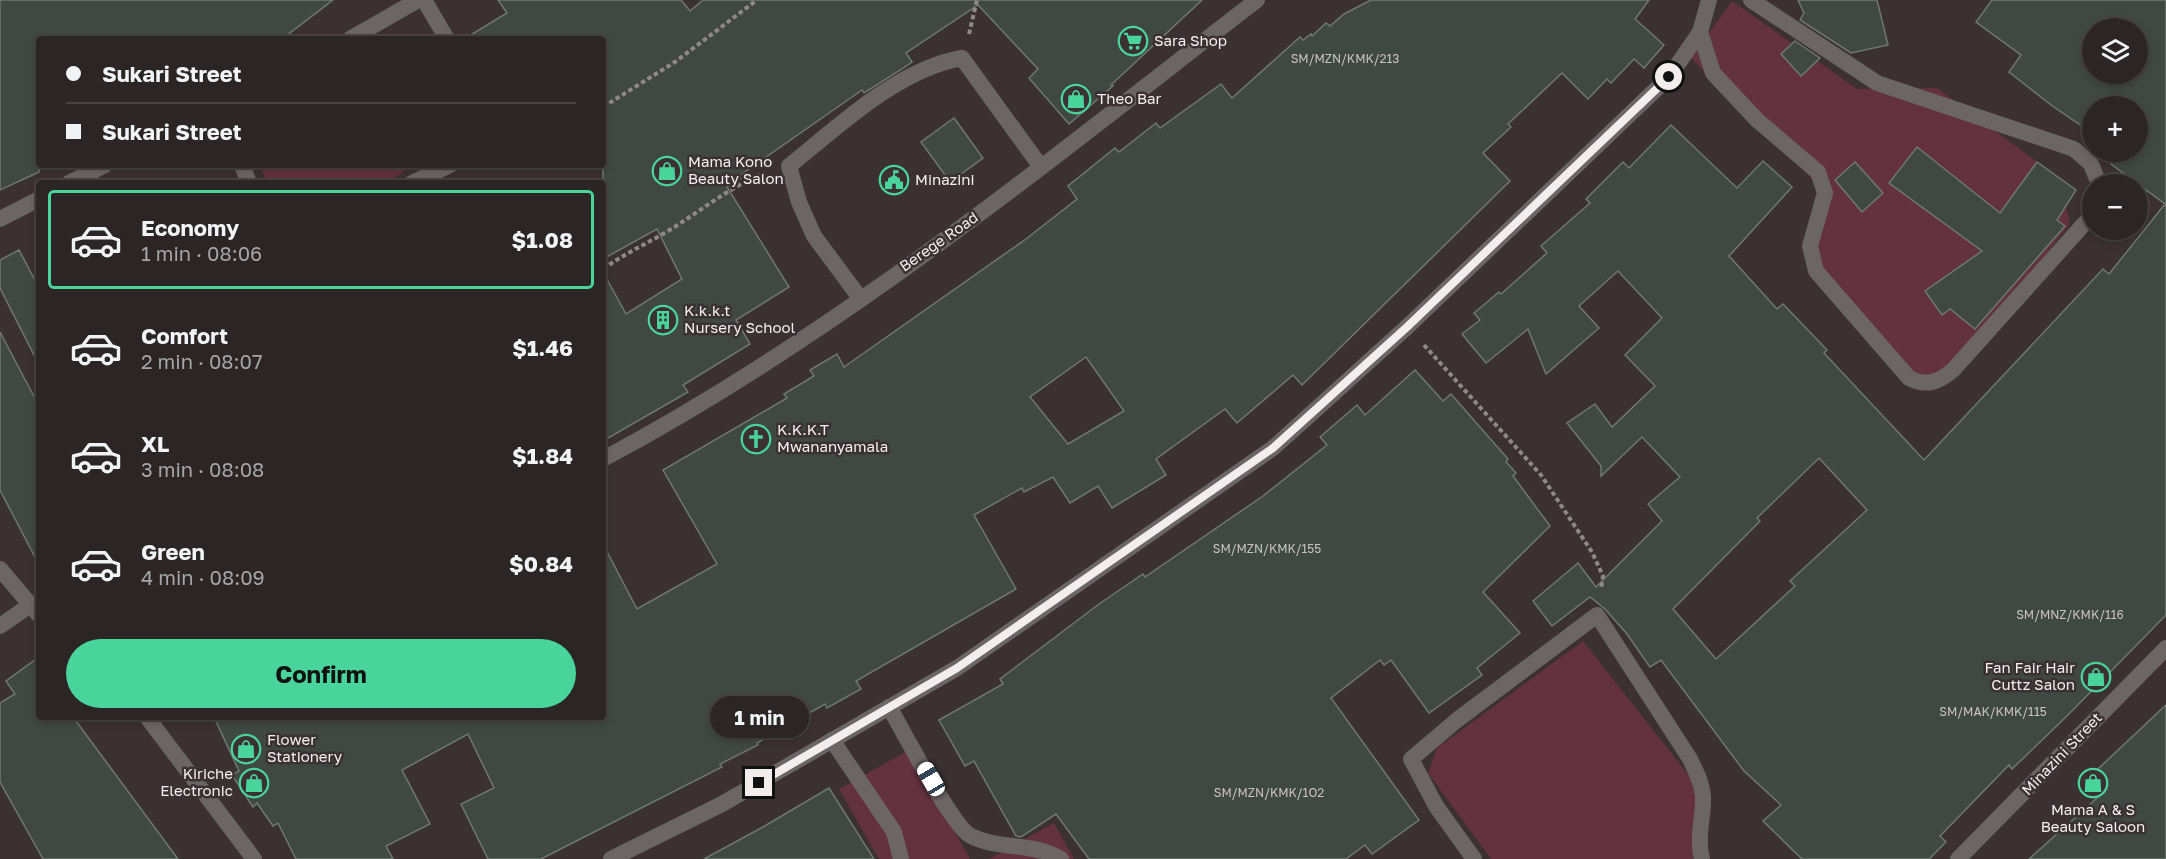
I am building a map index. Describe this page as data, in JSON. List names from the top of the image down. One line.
{"streets":{"street":["Berege Road","Minazini Street"]},"places":{"supermarket":["Sara Shop"],"shop":["Theo Bar","Mama Kono Beauty Salon","Fan Fair Hair Cuttz Salon","Flower Stationery","Kiriche Electronic","Mama A & S Beauty Saloon"],"public building":["Minazini"],"building":["K.k.k.t Nursery School"],"church":["K.K.K.T Mwananyamala"]},"house_numbers":["SM/MZN/KMK/213","SM/MZN/KMK/155","SM/MNZ/KMK/116","SM/MAK/KMK/115","SM/MZN/KMK/1O2"],"page":{"map_buttons":["+","−"],"banner":["Sukari Street","Sukari Street"],"list":[{"name":"Economy","note":"1 min · 08:06","value":"$1.08"},{"name":"Comfort","note":"2 min · 08:07","value":"$1.46"},{"name":"XL","note":"3 min · 08:08","value":"$1.84"},{"name":"Green","note":"4 min · 08:09","value":"$0.84"}],"buttons":"Confirm","bubble":"1 min"}}
